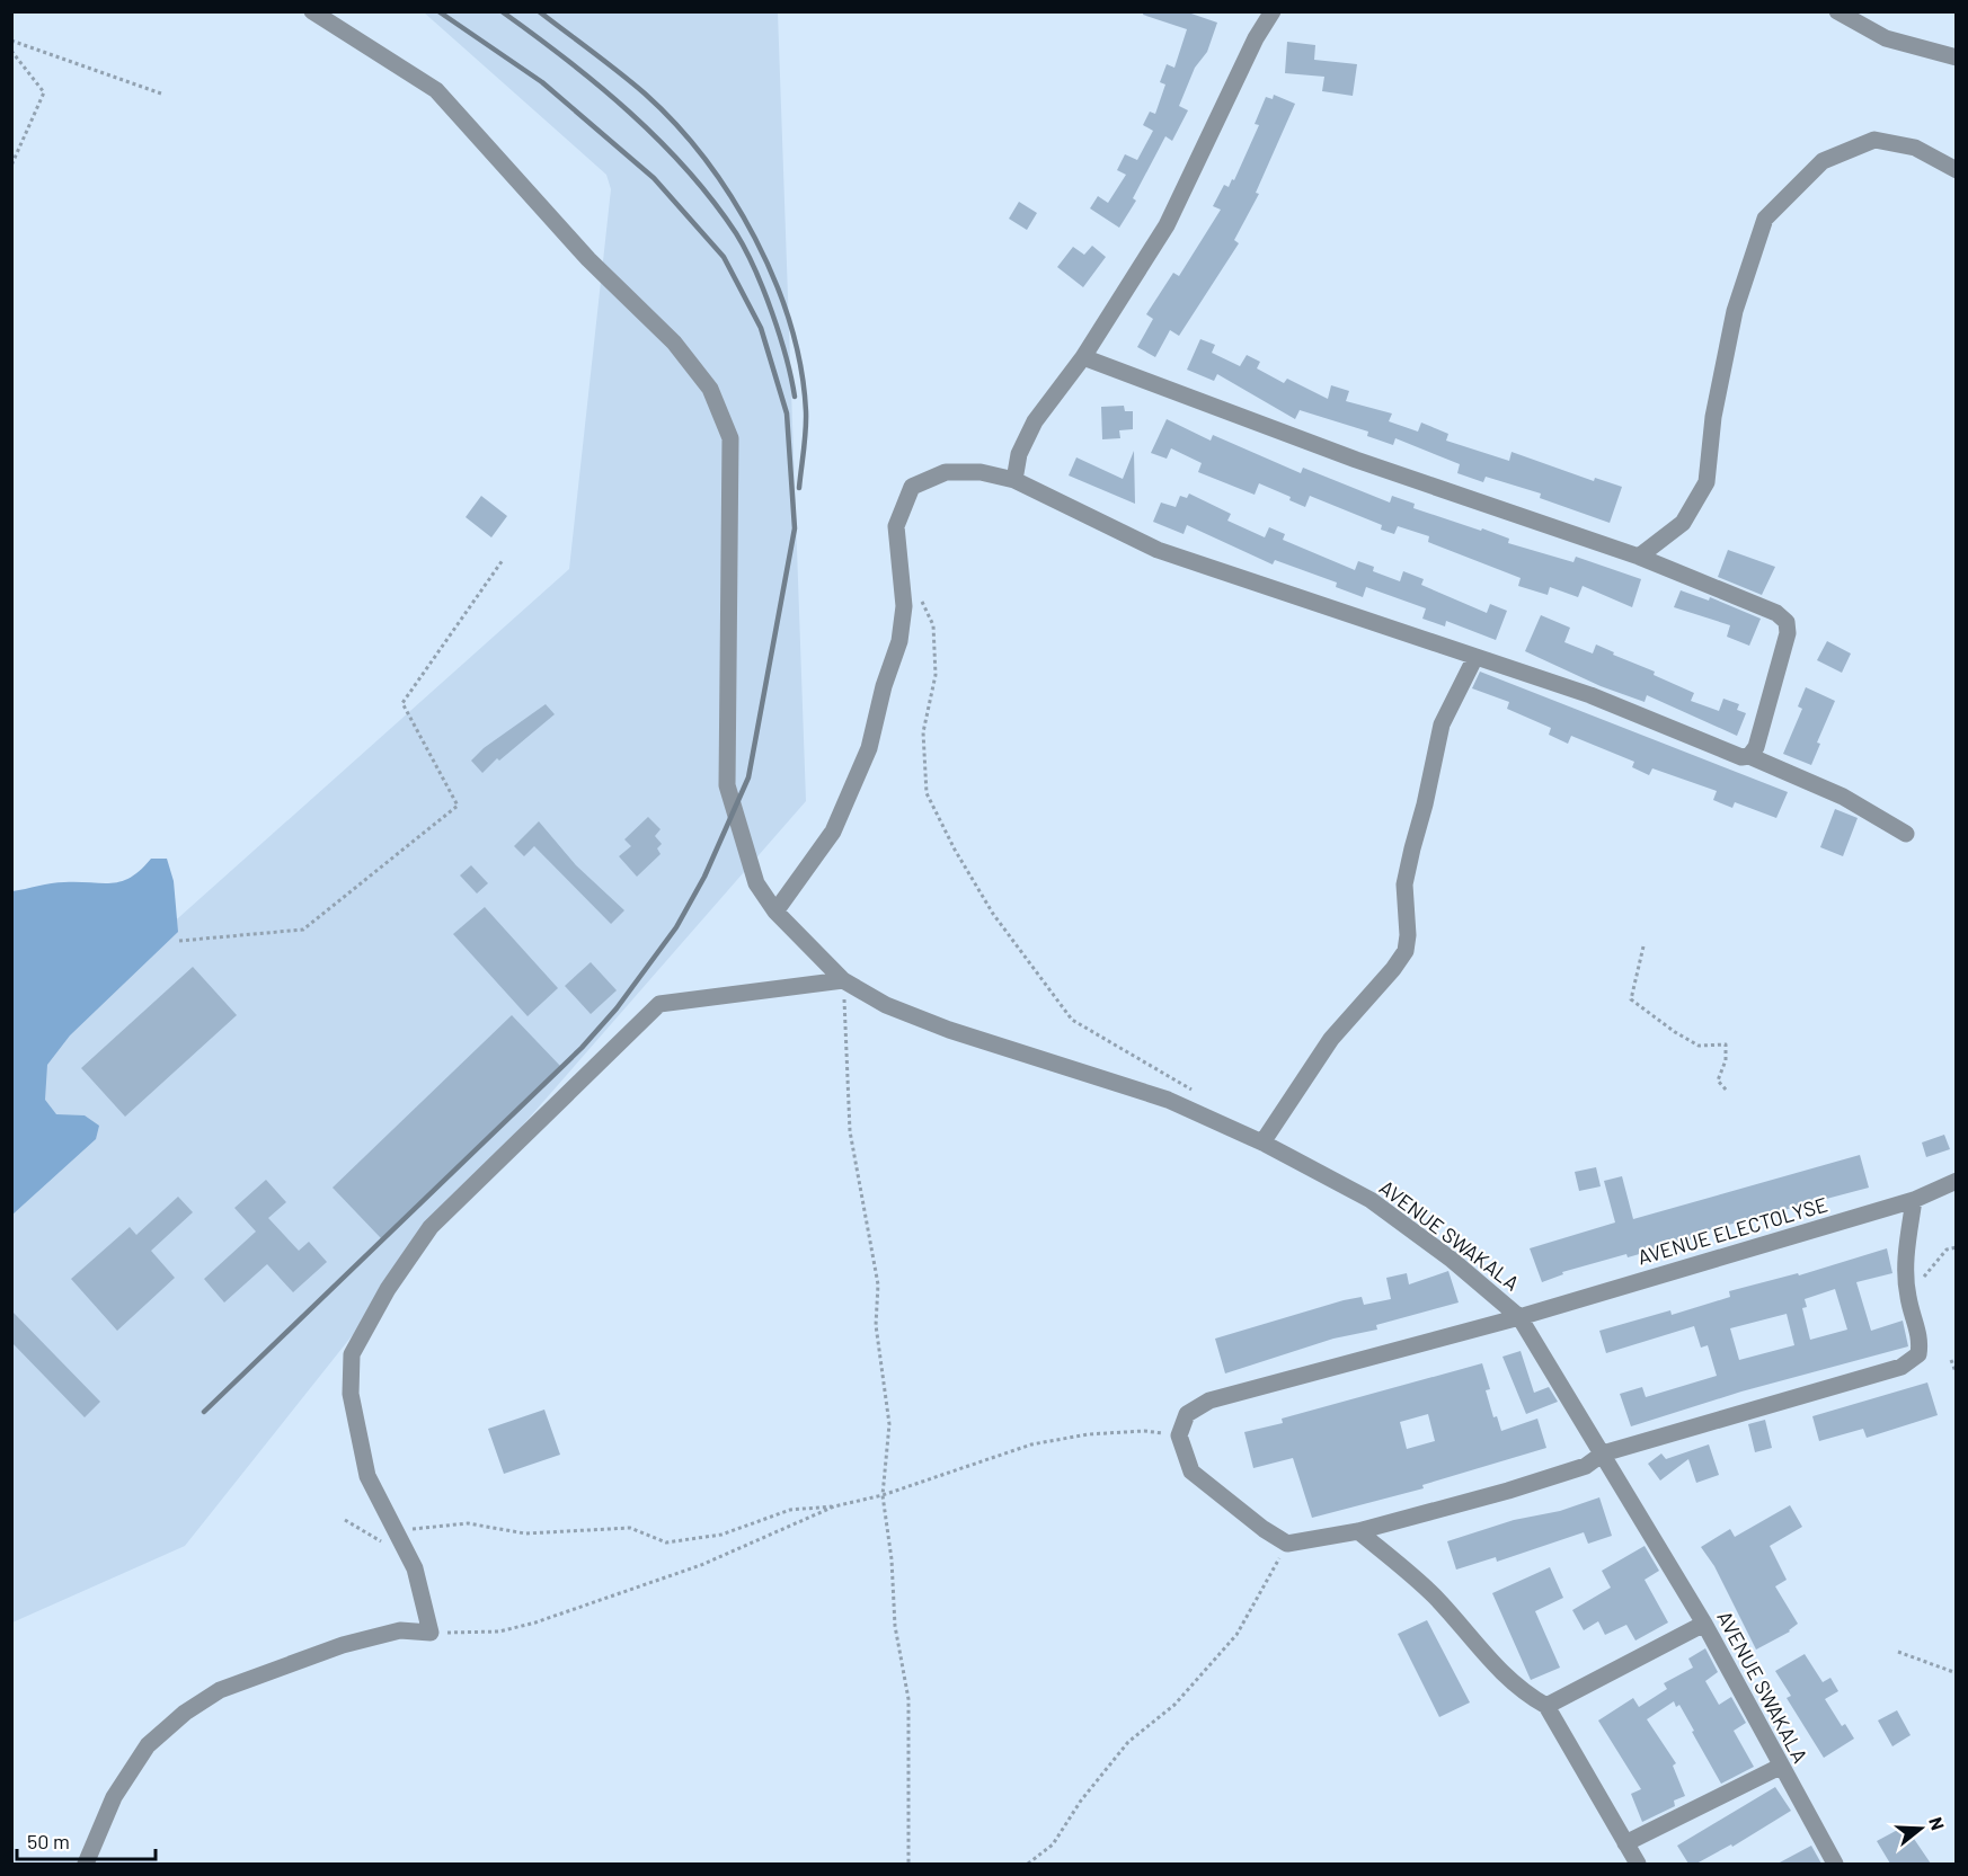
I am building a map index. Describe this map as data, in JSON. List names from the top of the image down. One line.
{"streets":{"street":["AVENUE ELECTOLYSE","AVENUE SWAKALA"]},"crossings":[["AVENUE ELECTOLYSE","AVENUE SWAKALA"]],"scale_bar":"50 m","north":"right"}
